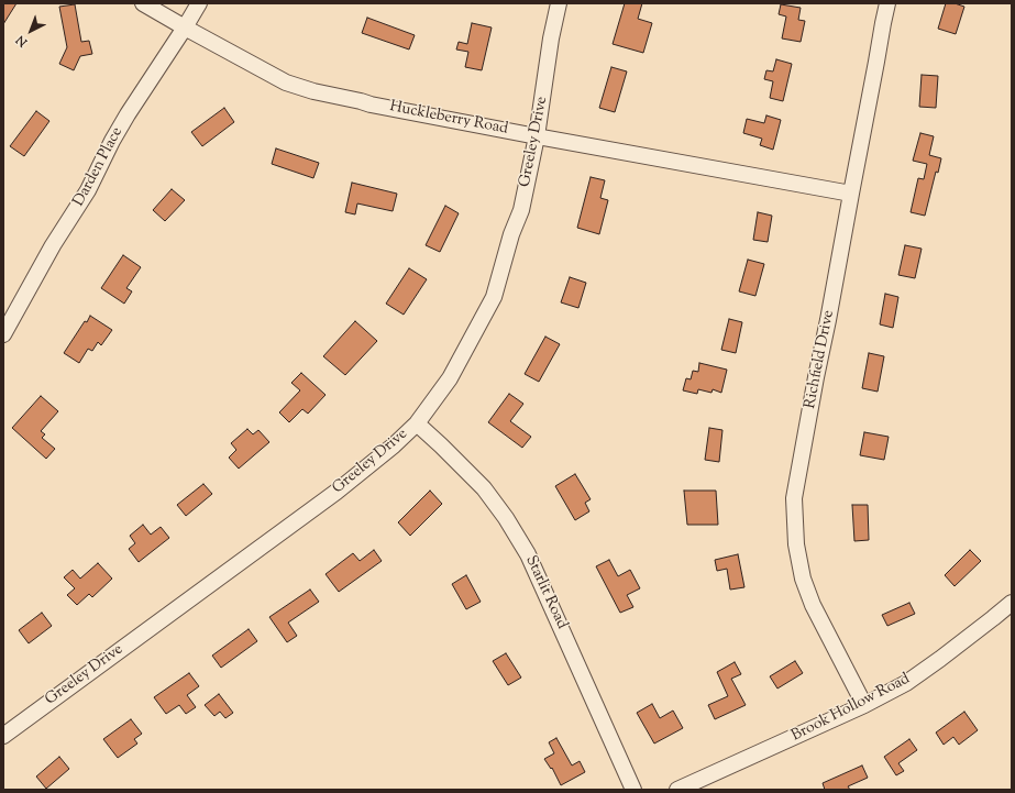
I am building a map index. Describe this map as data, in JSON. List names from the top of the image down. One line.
{"streets":{"street":["Huckleberry Road","Greeley Drive","Darden Place","Richfield Drive","Starlit Road","Brook Hollow Road"]},"crossings":[["Huckleberry Road","Greeley Drive"],["Huckleberry Road","Darden Place"],["Huckleberry Road","Richfield Drive"],["Greeley Drive","Starlit Road"],["Richfield Drive","Brook Hollow Road"]],"north":"bottom left"}
